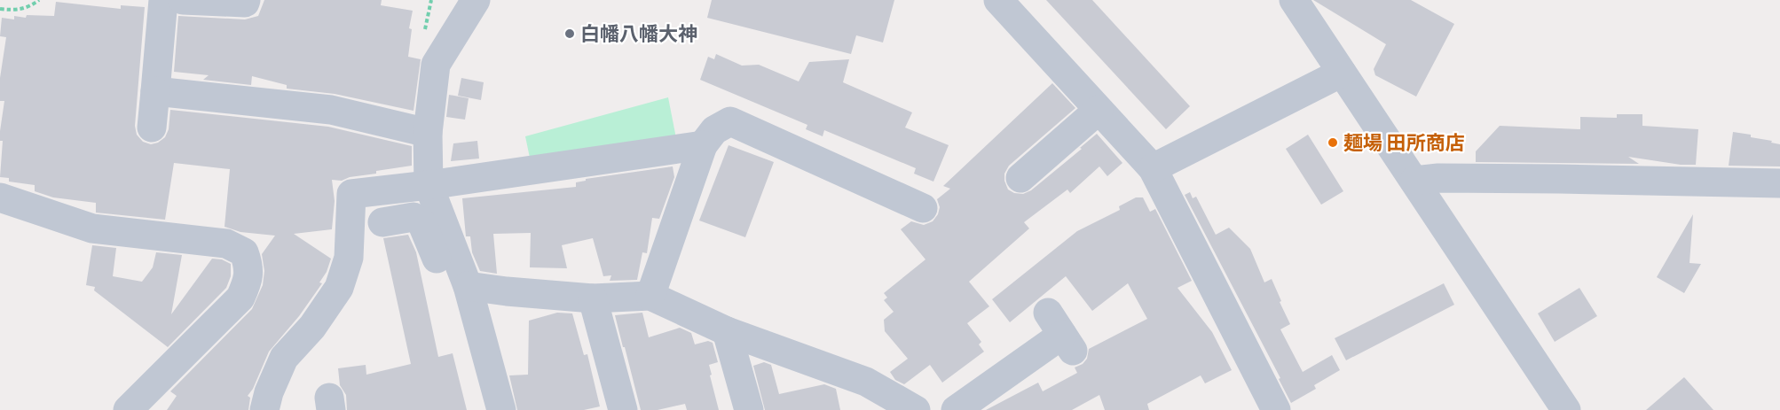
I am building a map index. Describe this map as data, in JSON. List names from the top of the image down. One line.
{"places":["白幡八幡大神","麺場 田所商店"]}
